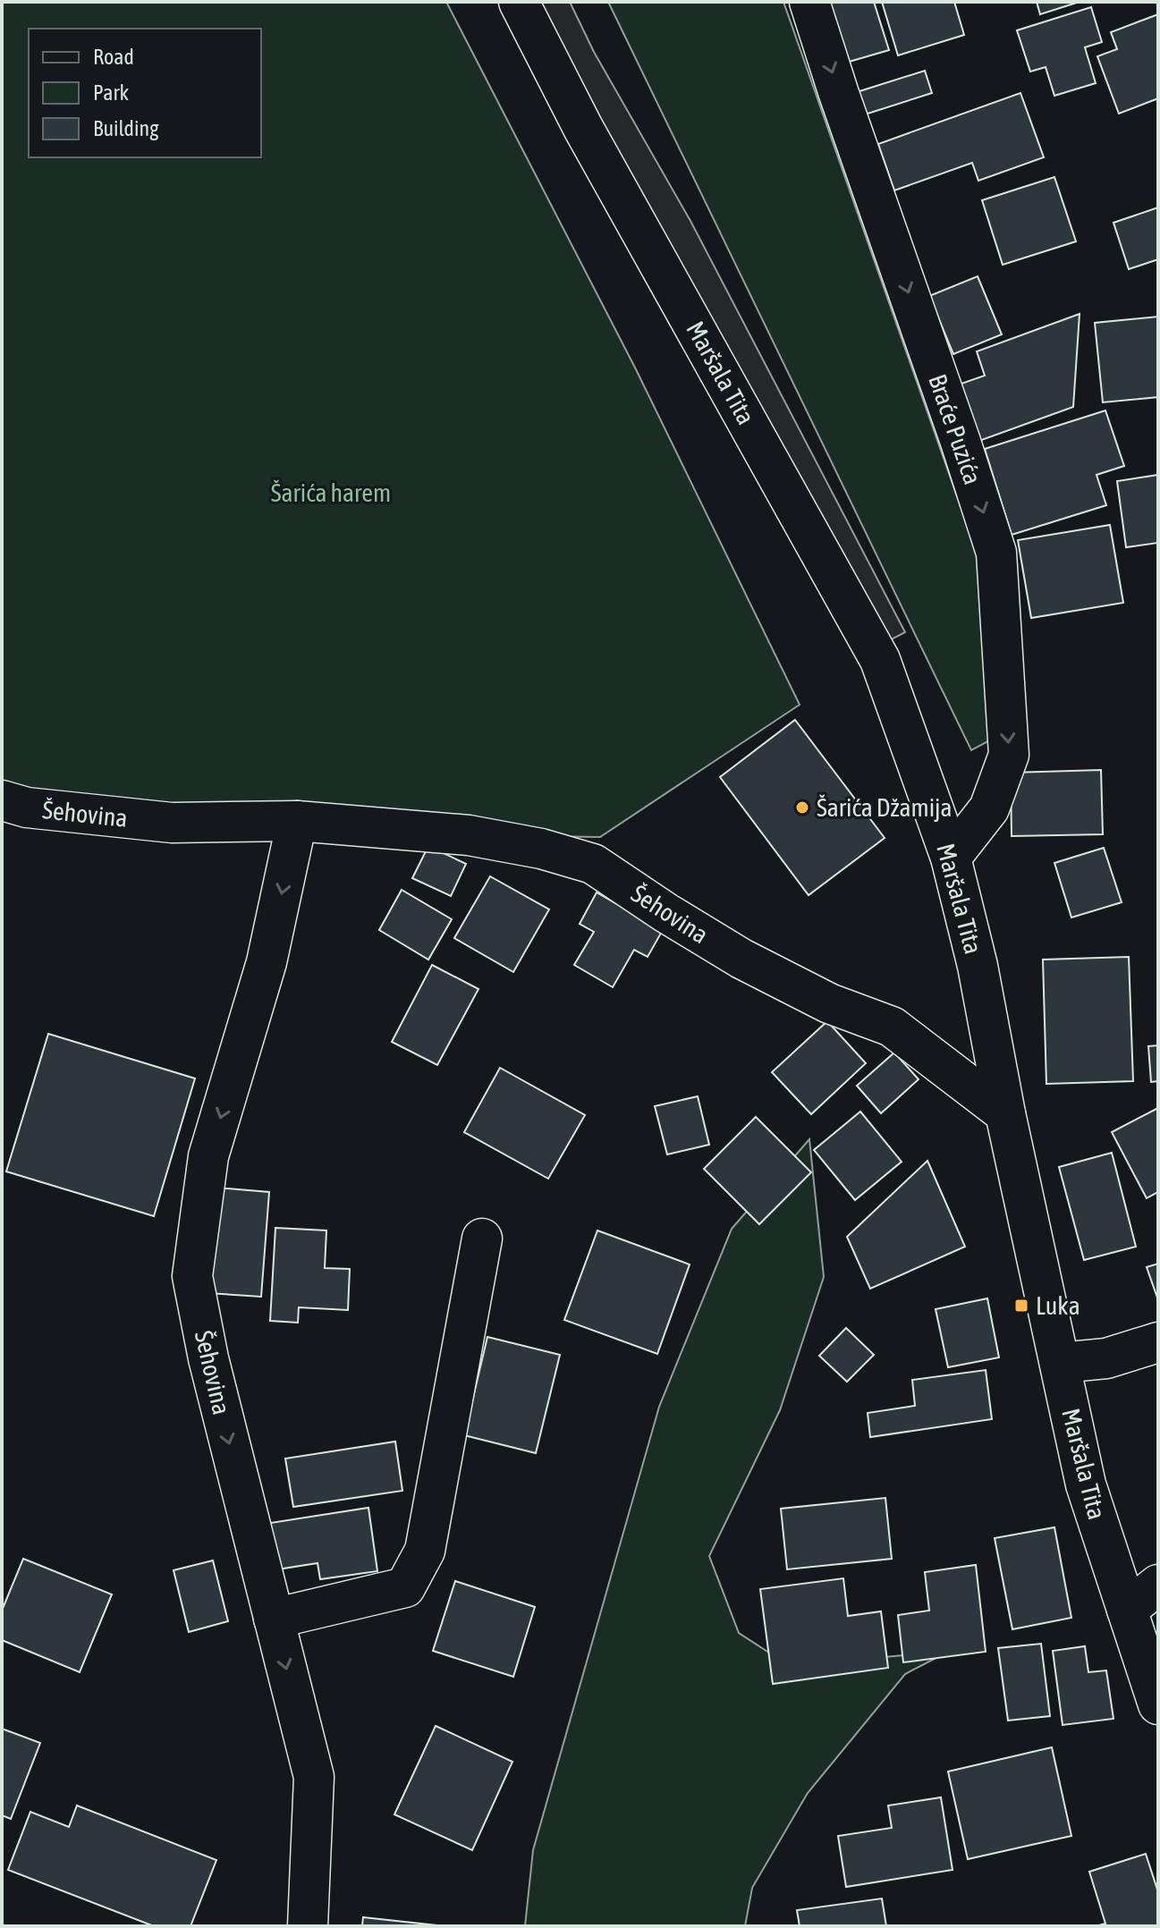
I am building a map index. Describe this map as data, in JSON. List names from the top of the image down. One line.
{"streets":{"street":["Maršala Tita","Braće Puzića","Šehovina"]},"crossings":[["Maršala Tita","Braće Puzića"],["Maršala Tita","Šehovina"]],"one_way":["Braće Puzića","Šehovina"],"parks":["Šarića harem"],"places":{"other":["Šarića Džamija"],"transit":["Luka"]},"legend":["Road","Park","Building"]}
